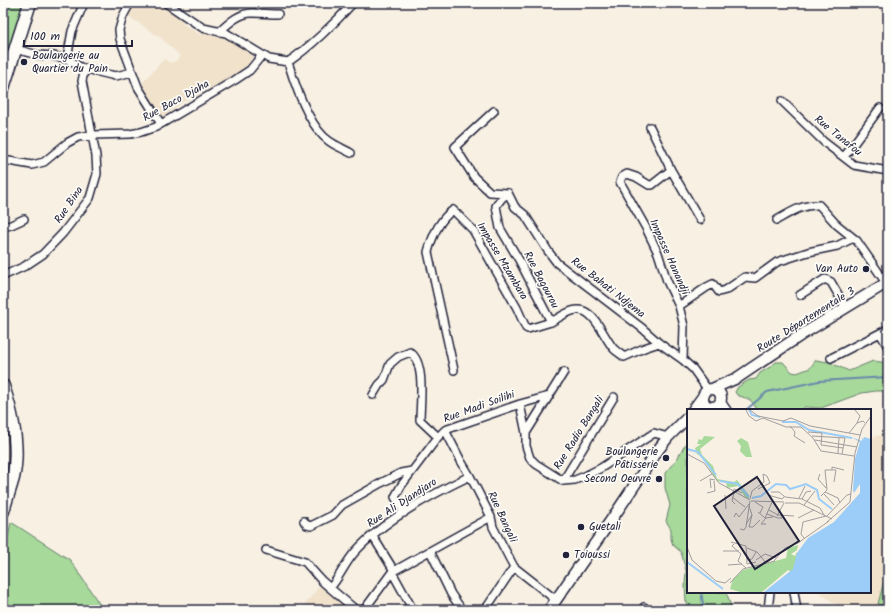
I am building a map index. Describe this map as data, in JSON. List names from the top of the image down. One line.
{"streets":{"main road":["Route Départementale 3"],"street":["Rue Baco Djaha","Rue Tanafou","Rue Bina","Impasse Hanandji","Impasse Mzambara","Rue Bagourou","Rue Bahati Ndjema","Rue Madi Soilihi","Rue Radio Bangali","Rue Ali Djandjaro","Rue Bangali"]},"crossings":[["Rue Baco Djaha","Rue Bina"],["Impasse Hanandji","Rue Bahati Ndjema"],["Impasse Mzambara","Rue Bagourou"],["Rue Bagourou","Rue Bahati Ndjema"],["Rue Bahati Ndjema","Route Départementale 3"],["Rue Madi Soilihi","Rue Ali Djandjaro"],["Rue Madi Soilihi","Rue Bangali"],["Rue Ali Djandjaro","Rue Bangali"]],"places":["Boulangerie au Quartier du Pain","Van Auto","Boulangerie Pâtisserie","Second Oeuvre","Guetali","Toioussi"],"scale_bar":"100 m"}
